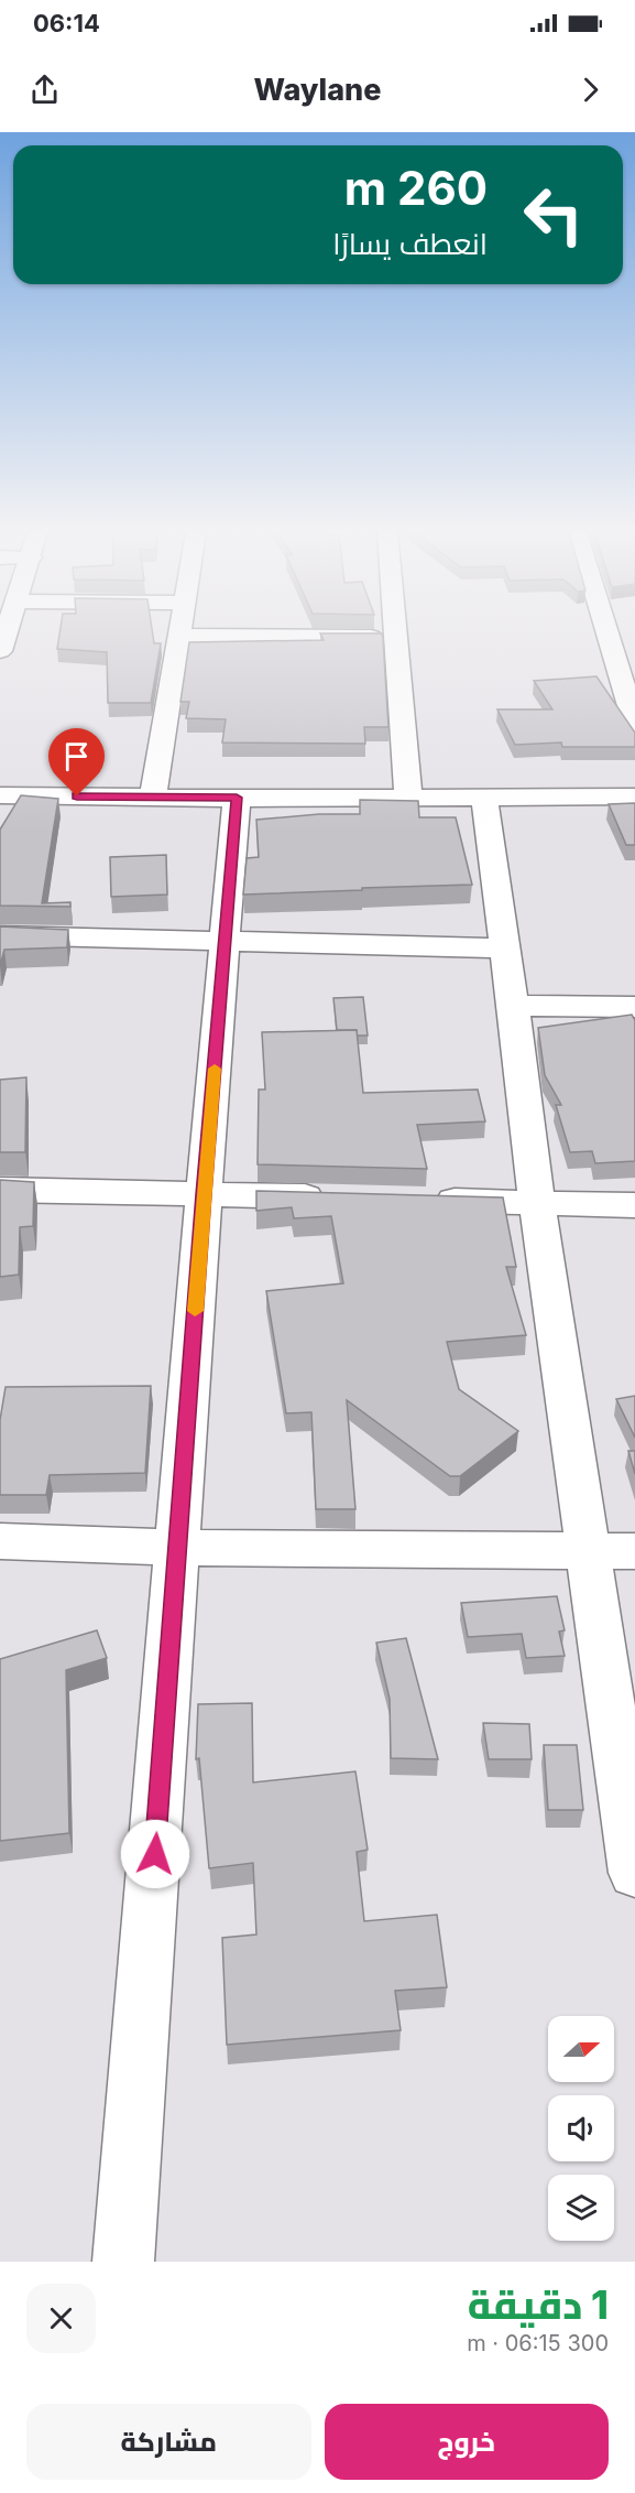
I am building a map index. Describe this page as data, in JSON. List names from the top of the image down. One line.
{"north":"right","page":{"status":"06:14","header":"Waylane","turn":["260 m","انعطف يسارًا"],"heading":["1 دقيقة","300 m · 06:15"],"buttons":["خروج","مشاركة"]}}
